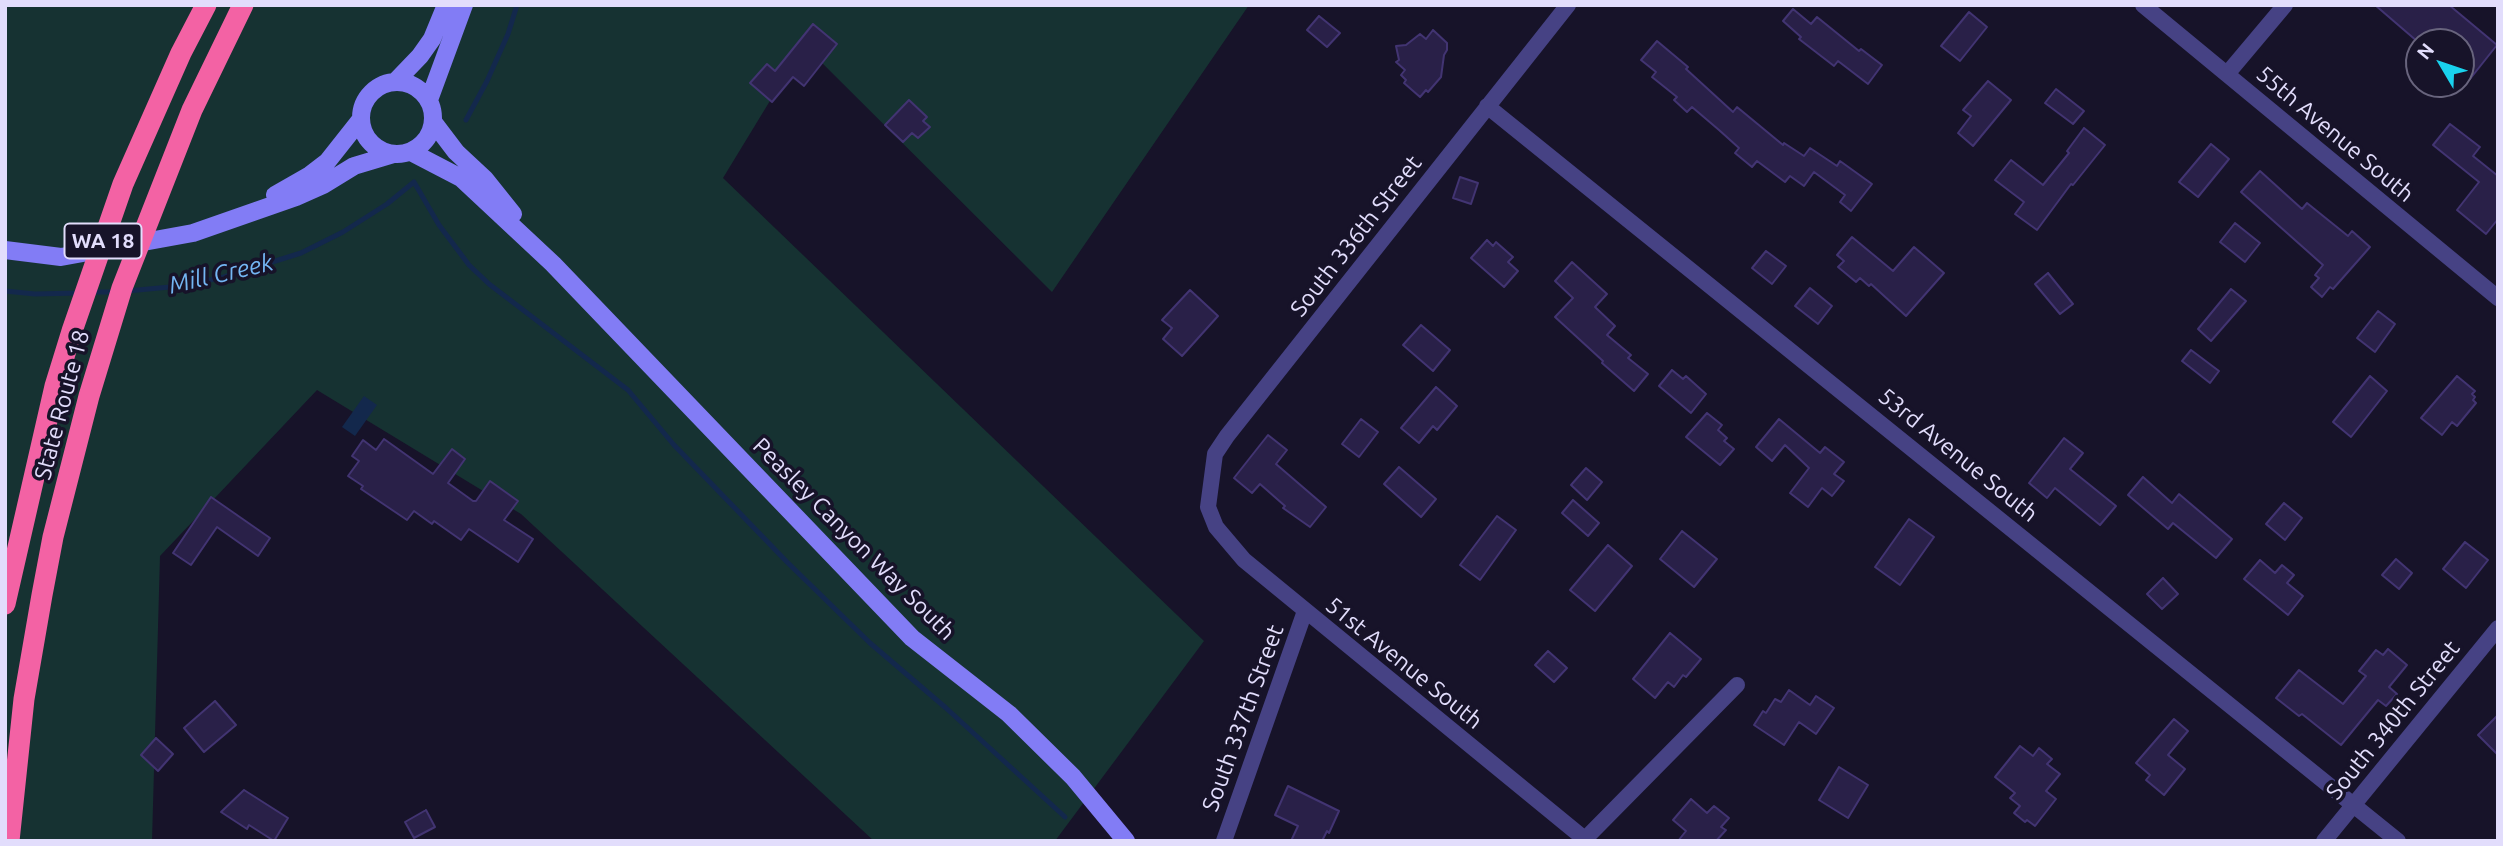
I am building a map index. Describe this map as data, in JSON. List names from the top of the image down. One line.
{"streets":{"highway":["WA 18","State Route 18"],"street":["55th Avenue South","South 336th Street","53rd Avenue South","Peasley Canyon Way South","51st Avenue South","South 337th Street","South 340th Street"]},"crossings":[["South 336th Street","53rd Avenue South"],["South 336th Street","51st Avenue South"],["53rd Avenue South","South 340th Street"],["51st Avenue South","South 337th Street"]],"water":["Mill Creek"],"north":"top left"}
